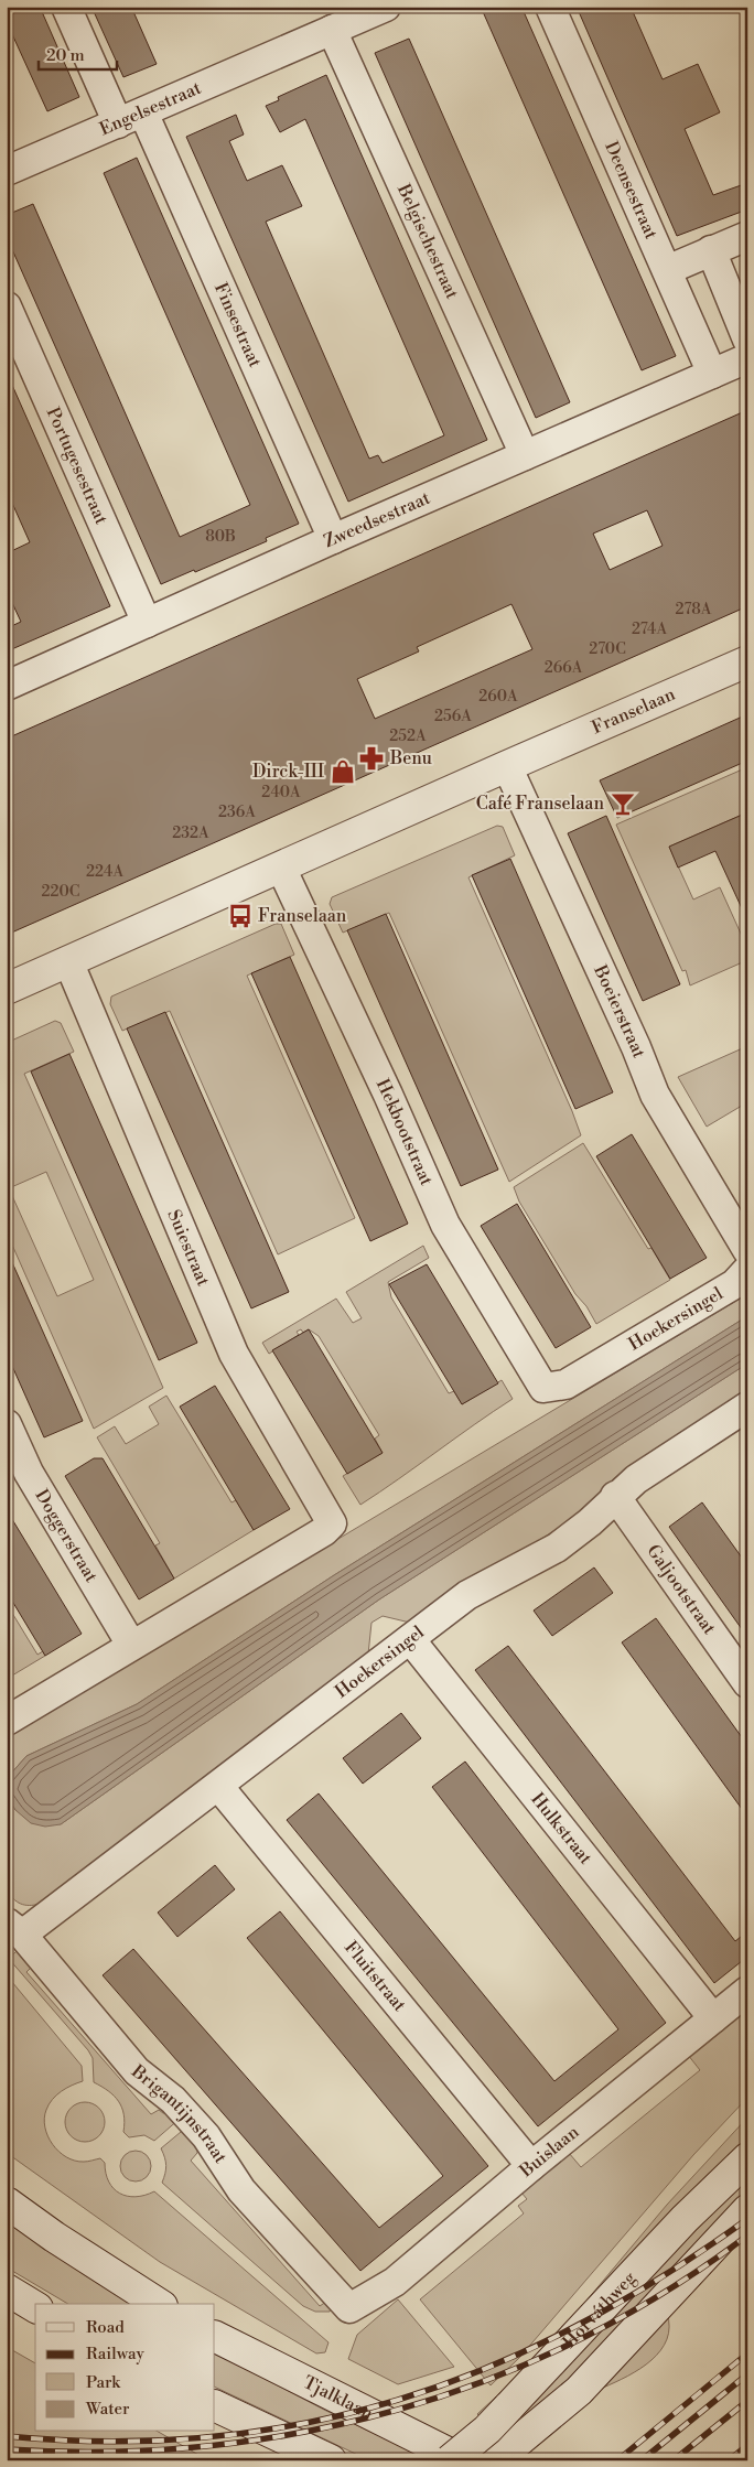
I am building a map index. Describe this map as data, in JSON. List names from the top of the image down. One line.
{"streets":{"main road":["Franselaan","Horváthweg","Tjalklaan"],"street":["Engelsestraat","Deensestraat","Belgischestraat","Finsestraat","Portugesestraat","Zweedsestraat","Boeierstraat","Hekbootstraat","Suiestraat","Hoekersingel","Doggerstraat","Galjootstraat","Hulkstraat","Fluitstraat","Brigantijnstraat","Buislaan"]},"crossings":[["Engelsestraat","Belgischestraat"],["Engelsestraat","Finsestraat"],["Deensestraat","Zweedsestraat"],["Belgischestraat","Zweedsestraat"],["Finsestraat","Zweedsestraat"],["Portugesestraat","Zweedsestraat"],["Franselaan","Boeierstraat"],["Franselaan","Hekbootstraat"],["Franselaan","Suiestraat"],["Hekbootstraat","Hoekersingel"],["Suiestraat","Doggerstraat"],["Hoekersingel","Galjootstraat"],["Hoekersingel","Hulkstraat"],["Hoekersingel","Fluitstraat"],["Hoekersingel","Brigantijnstraat"],["Hulkstraat","Buislaan"],["Fluitstraat","Buislaan"],["Brigantijnstraat","Buislaan"]],"places":{"pharmacy":["Benu"],"shop":["Dirck-III"],"bar":["Café Franselaan"],"bus stop":["Franselaan"]},"house_numbers":["80B","278A","274A","270C","266A","260A","256A","252A","240A","236A","232A","224A","220C"],"legend":["Road","Railway","Park","Water"],"scale_bar":"20 m"}
